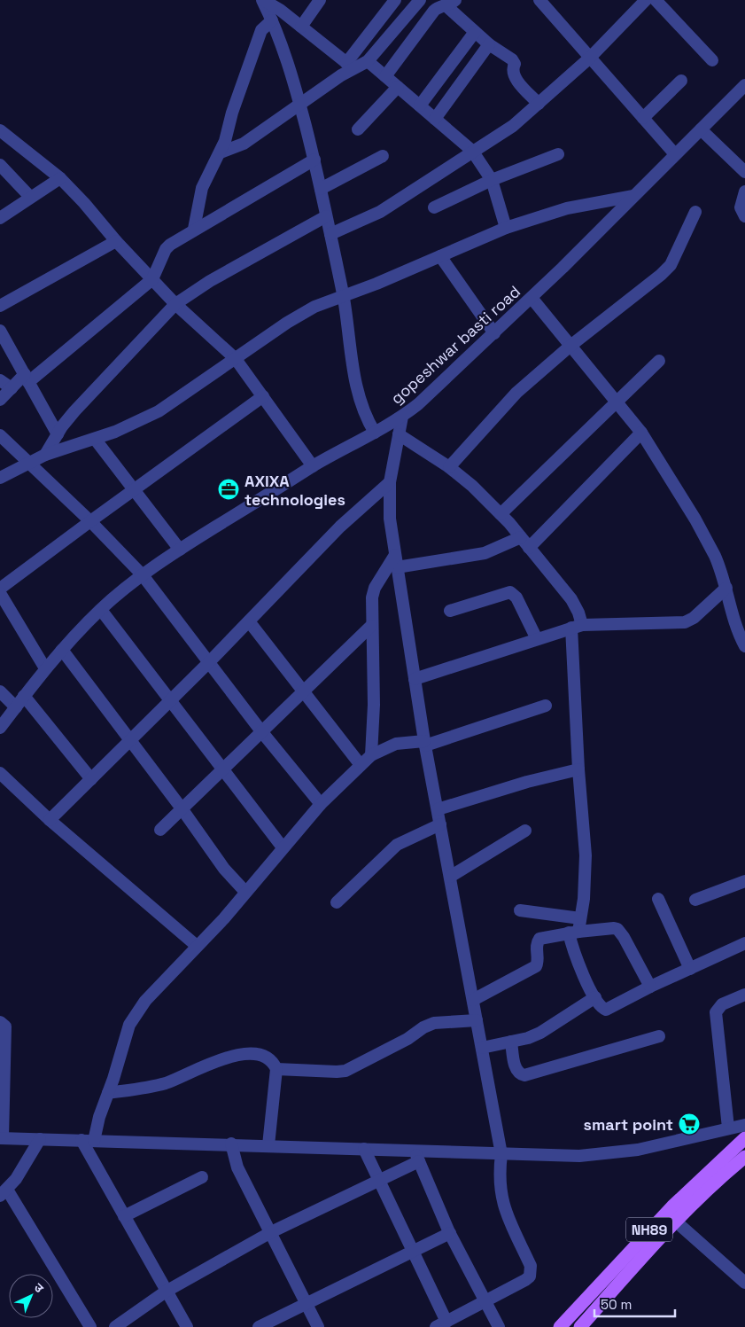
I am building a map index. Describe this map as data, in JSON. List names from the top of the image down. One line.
{"streets":{"main road":["NH89"],"street":["gopeshwar basti road"]},"places":{"office":["AXIXA technologies"],"supermarket":["smart point"]},"scale_bar":"50 m","north":"top right"}
